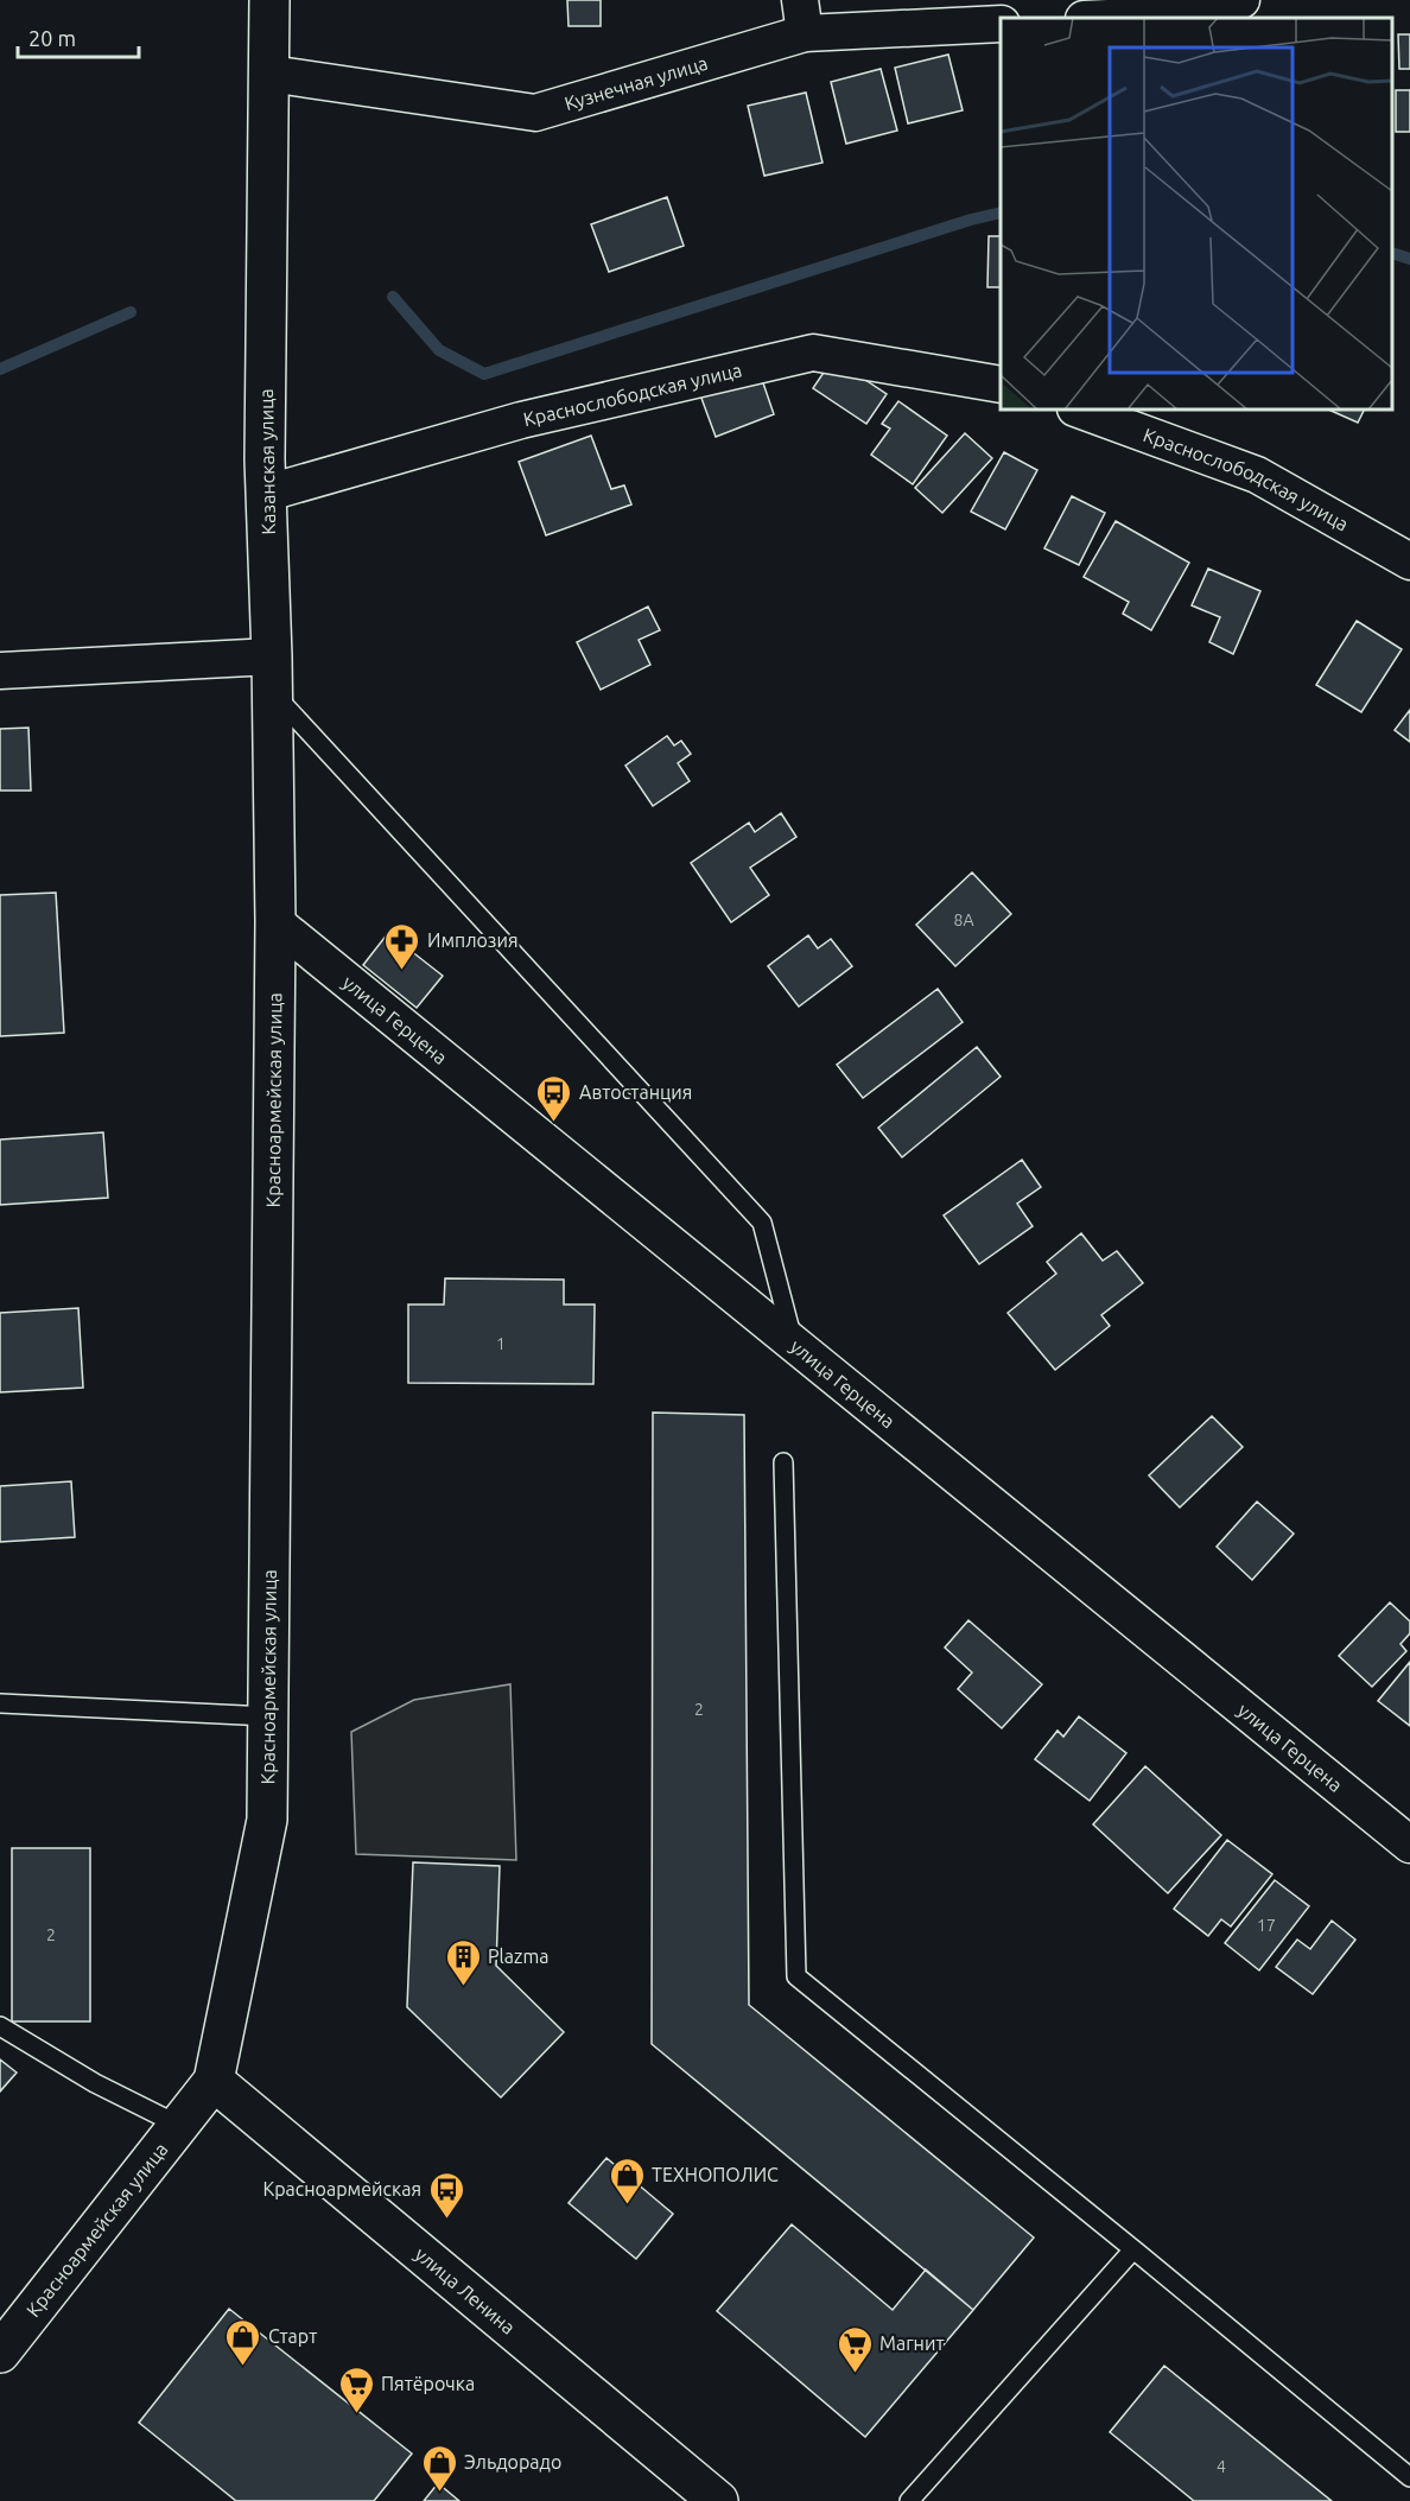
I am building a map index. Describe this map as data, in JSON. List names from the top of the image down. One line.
{"streets":{"street":["Кузнечная улица","Краснослободская улица","Казанская улица","улица Герцена","Красноармейская улица","улица Ленина"]},"crossings":[["Кузнечная улица","Казанская улица"],["Краснослободская улица","Казанская улица"],["Казанская улица","улица Герцена"],["Казанская улица","Красноармейская улица"],["улица Герцена","Красноармейская улица"],["Красноармейская улица","улица Ленина"]],"places":{"pharmacy":["Имплозия"],"bus stop":["Автостанция","Красноармейская"],"building":["Plazma"],"shop":["ТЕХНОПОЛИС","Старт","Эльдорадо"],"supermarket":["Магнит","Пятёрочка"]},"house_numbers":["8А","1","2","17","2","4"],"scale_bar":"20 m"}
